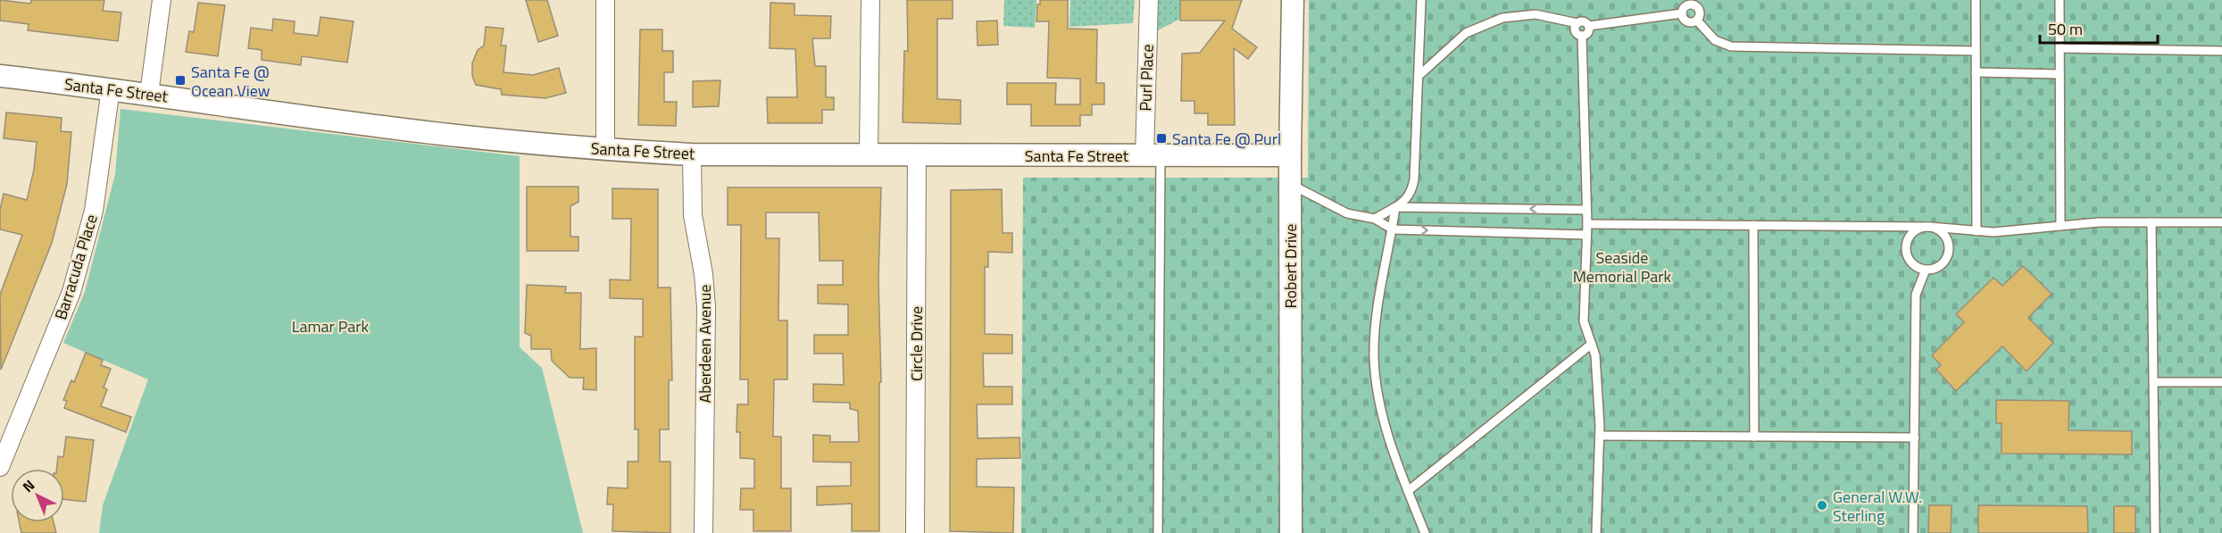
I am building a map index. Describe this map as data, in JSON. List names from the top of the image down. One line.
{"streets":{"street":["Purl Place","Santa Fe Street","Robert Drive","Barracuda Place","Aberdeen Avenue","Circle Drive"]},"crossings":[["Purl Place","Santa Fe Street"],["Santa Fe Street","Robert Drive"],["Santa Fe Street","Barracuda Place"],["Santa Fe Street","Aberdeen Avenue"],["Santa Fe Street","Circle Drive"]],"parks":["Seaside Memorial Park","Lamar Park"],"places":{"transit":["Santa Fe @ Ocean View","Santa Fe @ Purl"],"other":["General W.W. Sterling"]},"scale_bar":"50 m","north":"top left"}
